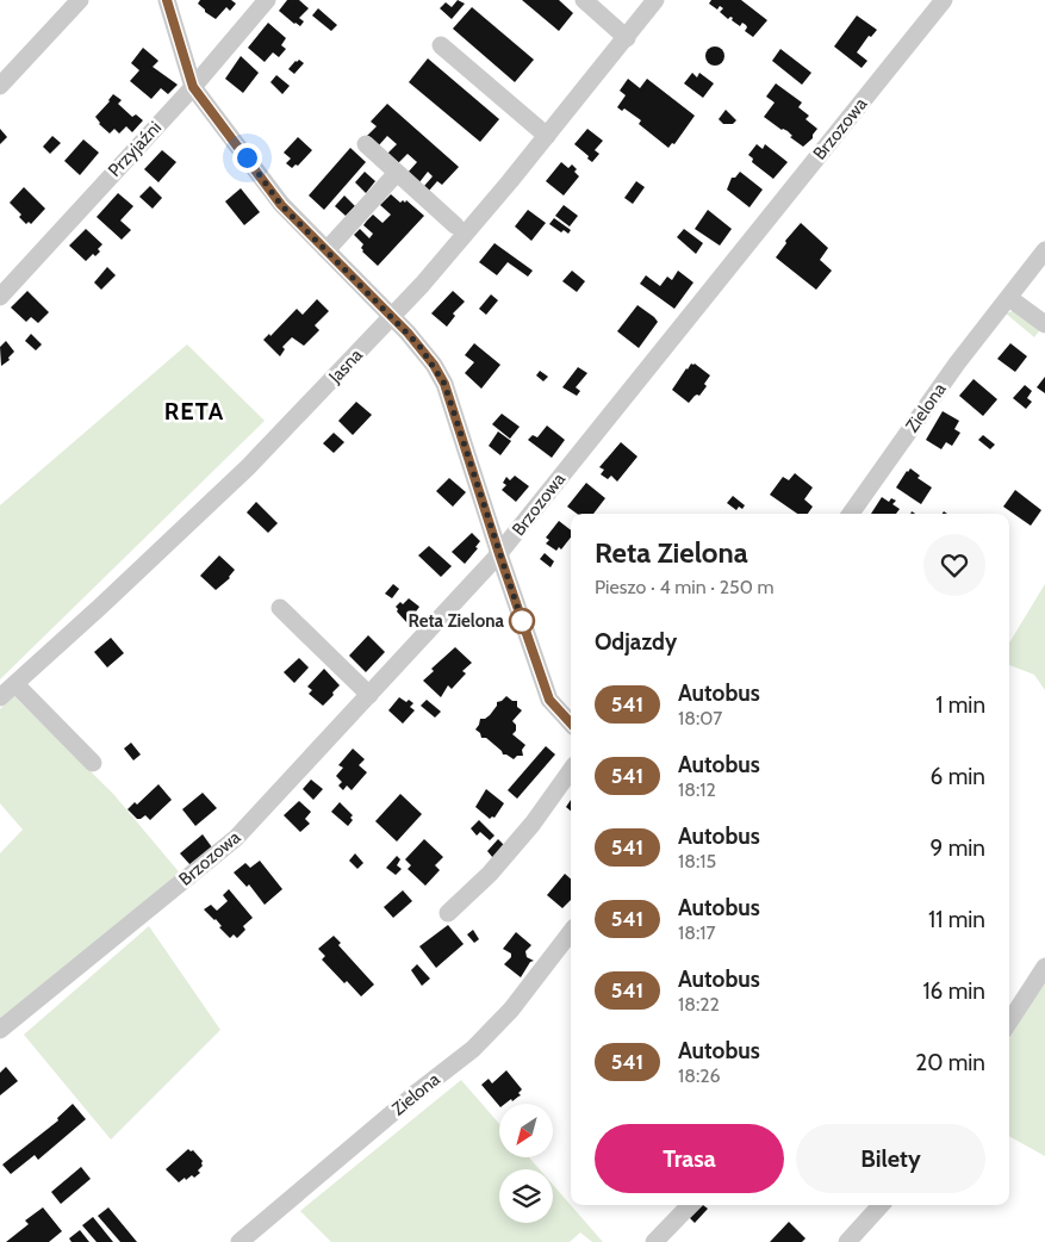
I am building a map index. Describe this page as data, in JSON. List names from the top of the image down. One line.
{"streets":{"street":["Brzozowa","Przyjaźni","Jasna","Zielona"]},"districts":["RETA"],"places":["Reta Zielona"],"lines":["bus line 541"],"north":"bottom left","page":{"heading":[["Reta Zielona","Pieszo · 4 min · 250 m"],"Odjazdy"],"list":[{"mark":"541","name":"Autobus","note":"18:07","value":"1 min"},{"mark":"541","name":"Autobus","note":"18:12","value":"6 min"},{"mark":"541","name":"Autobus","note":"18:15","value":"9 min"},{"mark":"541","name":"Autobus","note":"18:17","value":"11 min"},{"mark":"541","name":"Autobus","note":"18:22","value":"16 min"},{"mark":"541","name":"Autobus","note":"18:26","value":"20 min"}],"buttons":["Trasa","Bilety"]}}
